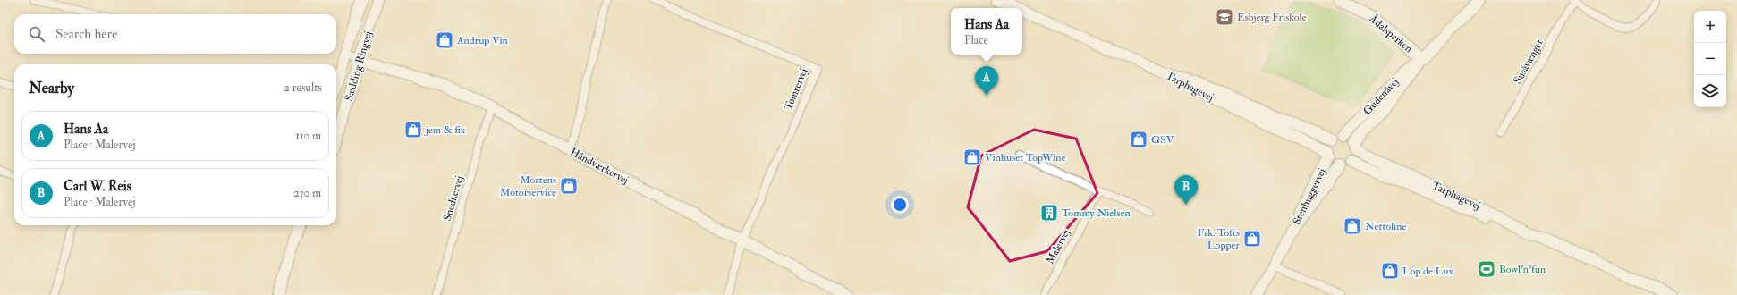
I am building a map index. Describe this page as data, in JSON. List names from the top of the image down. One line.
{"streets":{"street":["Ådalsparken","Susåvænget","Sædding Ringvej","Tarphagevej","Tømrervej","Gudenåvej","Håndværkervej","Stenhuggervej","Snedkervej","Malervej"]},"crossings":[["Ådalsparken","Gudenåvej"],["Sædding Ringvej","Håndværkervej"],["Tarphagevej","Gudenåvej"],["Tarphagevej","Stenhuggervej"],["Tømrervej","Håndværkervej"],["Gudenåvej","Stenhuggervej"],["Håndværkervej","Snedkervej"]],"places":{"school or university":["Esbjerg Friskole"],"shop":["Andrup Vin","jem & fix","GSV","Vinhuset TopWine","Mortens Motorservice","Nettoline","Frk. Tofts Lopper","Lop de Lux"],"building":["Tommy Nielsen"],"sports":["Bowl'n'fun"]},"page":{"popup":["Hans Aa","Place"],"map_buttons":["+","−"],"search":"Search here","heading":["Nearby","2 results"],"pins":["A","B"],"list":[{"mark":"A","name":"Hans Aa","note":"Place · Malervej","value":"110 m"},{"mark":"B","name":"Carl W. Reis","note":"Place · Malervej","value":"230 m"}]}}
